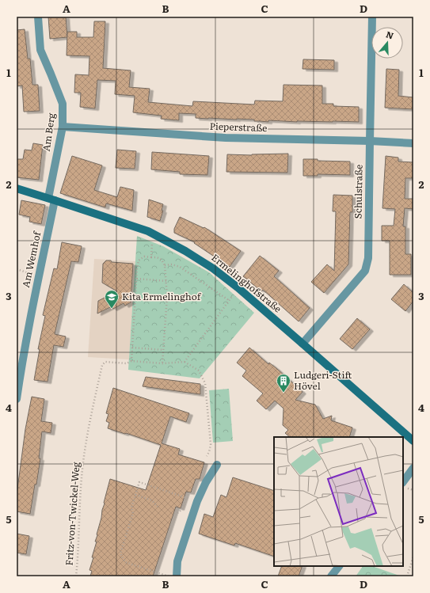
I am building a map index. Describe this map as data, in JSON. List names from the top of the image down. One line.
{"streets":{"street":["Pieperstraße","Am Berg","Schulstraße","Am Wemhof","Ermelinghofstraße"],"path":["Fritz-von-Twickel-Weg"]},"crossings":[["Pieperstraße","Am Berg"],["Pieperstraße","Schulstraße"],["Am Berg","Am Wemhof"],["Am Berg","Ermelinghofstraße"],["Schulstraße","Ermelinghofstraße"],["Am Wemhof","Ermelinghofstraße"]],"places":{"school or university":["Kita Ermelinghof"],"building":["Ludgeri-Stift Hövel"]},"north":"top","grid":{"columns":["A","B","C","D"],"rows":["1","2","3","4","5"]}}
